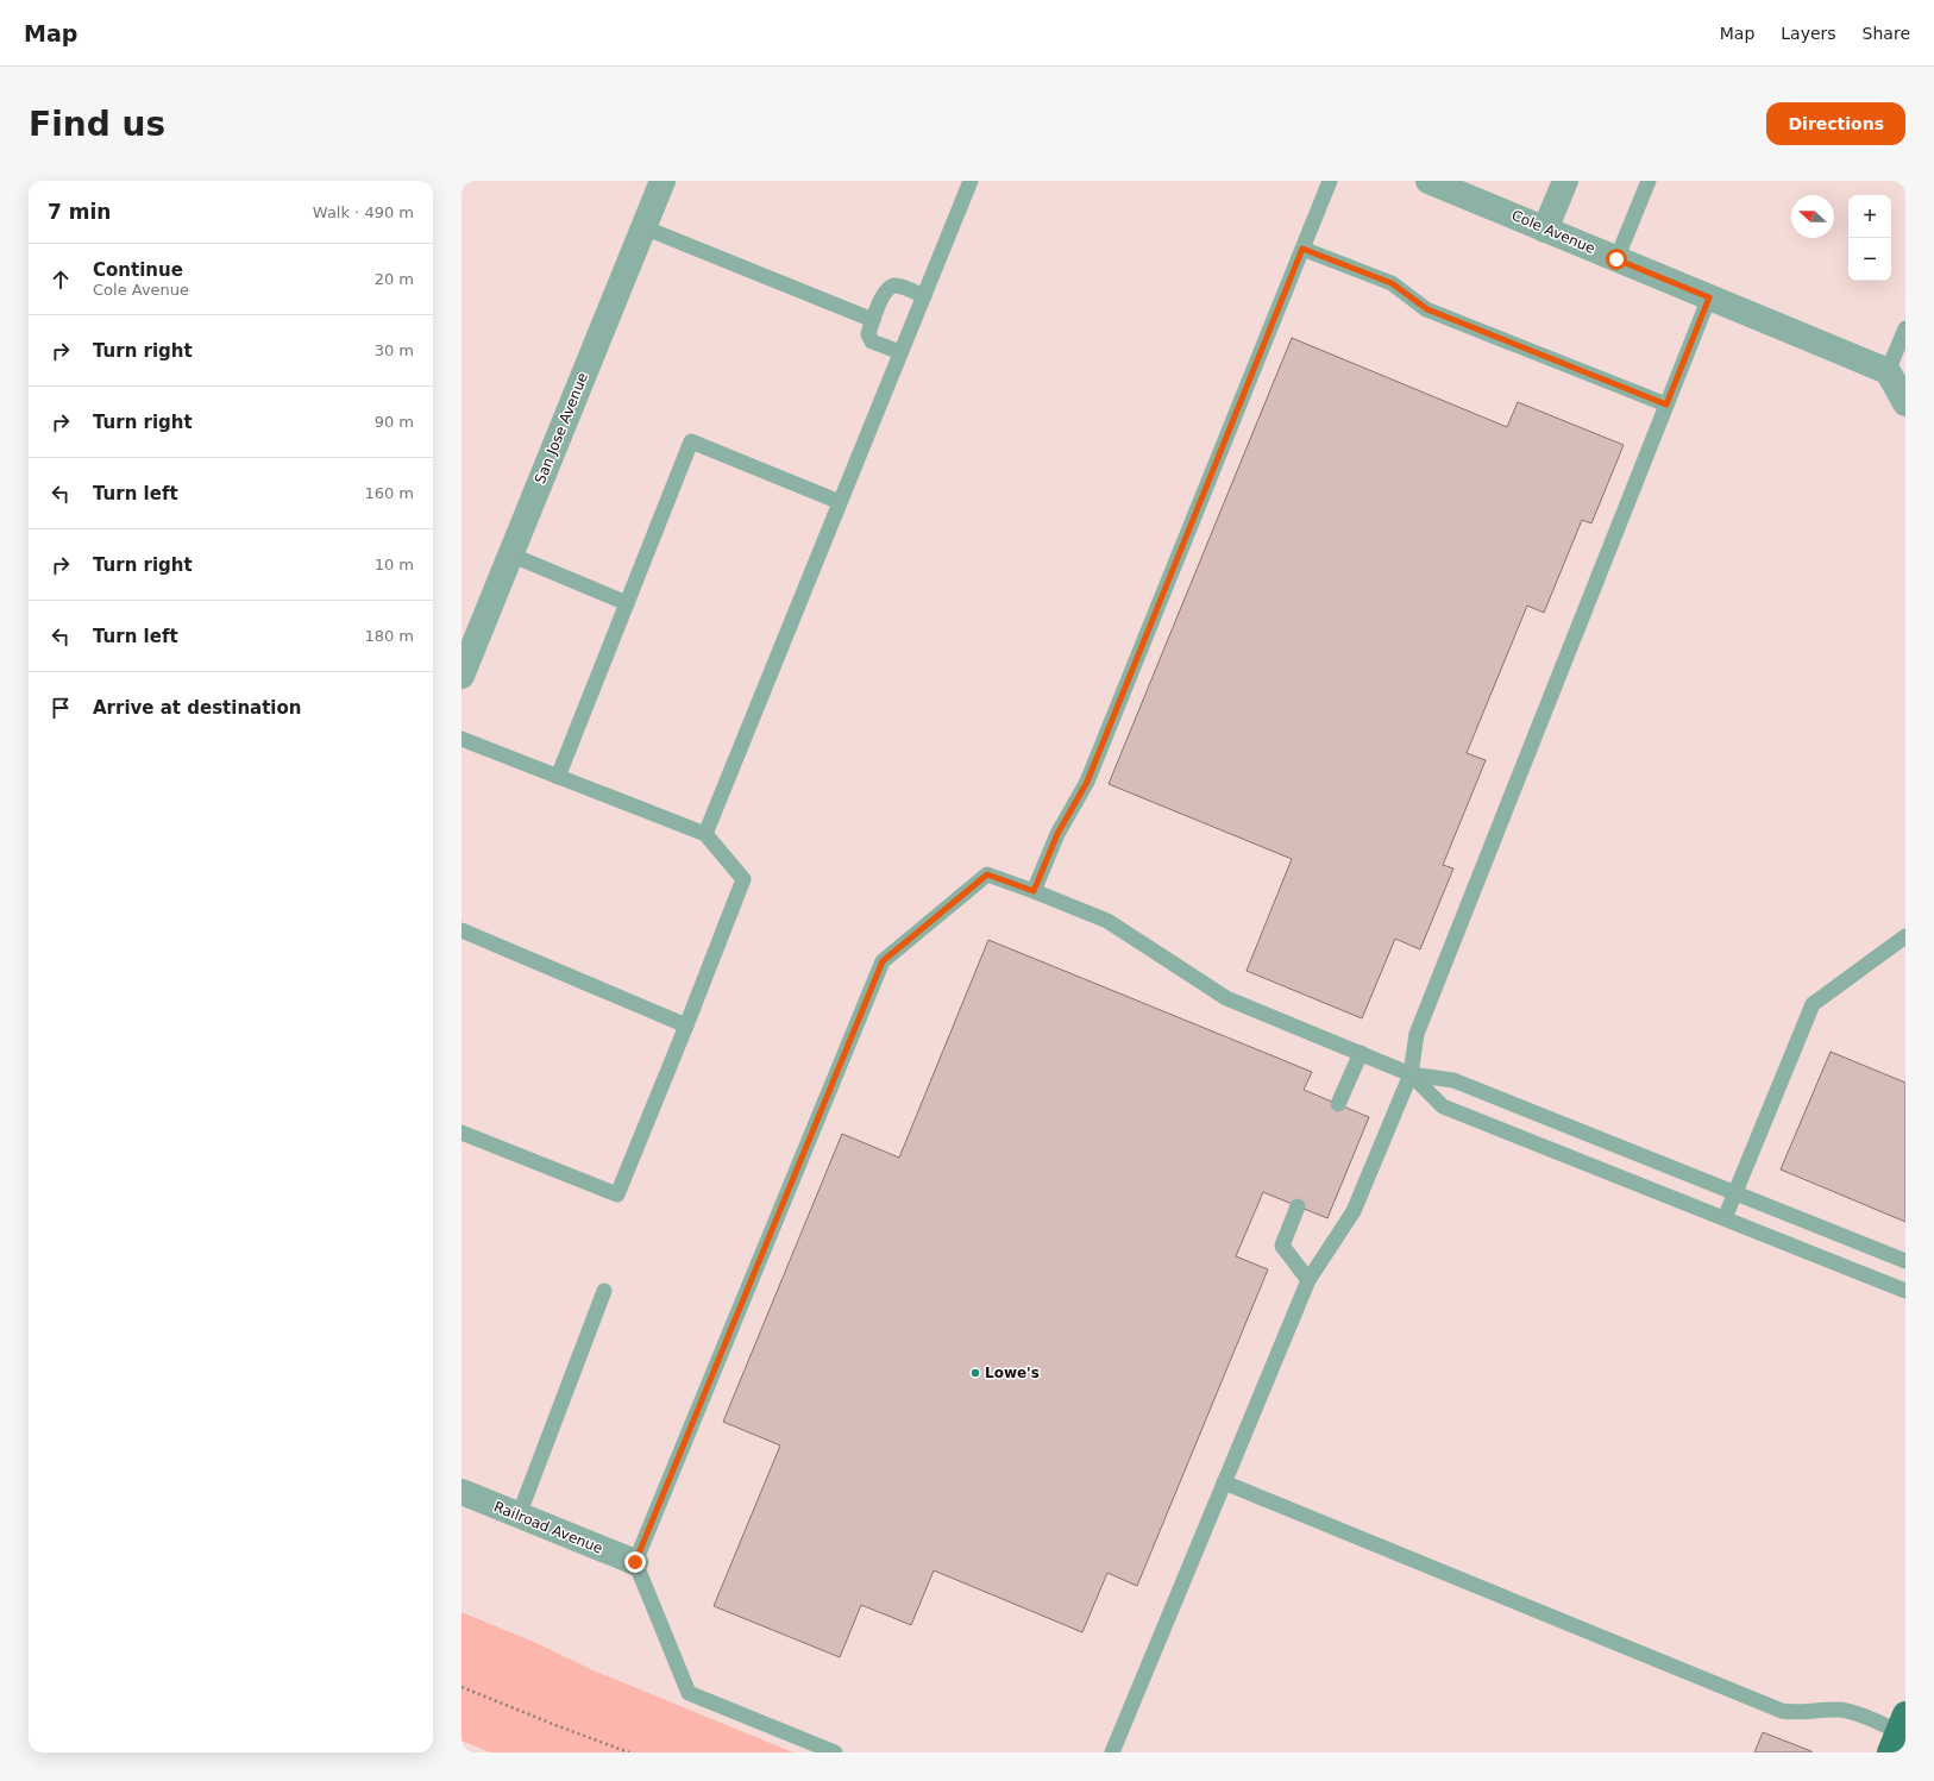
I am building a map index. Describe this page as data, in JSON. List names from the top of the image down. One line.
{"streets":{"street":["Cole Avenue","San Jose Avenue","Railroad Avenue"]},"places":["Lowe's"],"north":"left","page":{"header":"Map","nav":["Map","Layers","Share"],"buttons":"Directions","title":"Find us","heading":["7 min","Walk · 490 m"],"map_buttons":["+","−"],"list":[["Continue","Cole Avenue","20 m"],["Turn right","30 m"],["Turn right","90 m"],["Turn left","160 m"],["Turn right","10 m"],["Turn left","180 m"],"Arrive at destination"]}}
